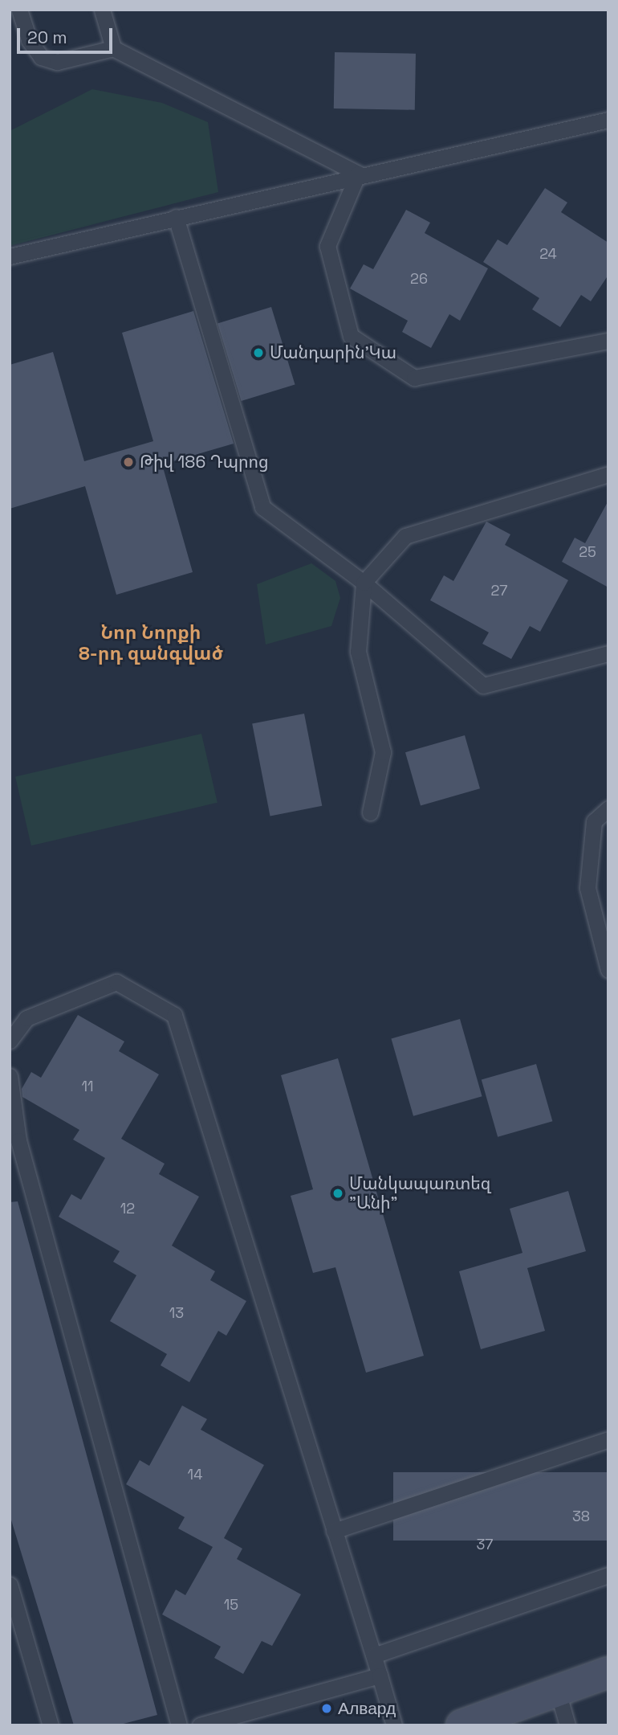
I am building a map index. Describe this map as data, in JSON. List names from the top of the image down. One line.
{"districts":["Նոր Նորքի 8-րդ զանգված"],"places":["Մանդարին'Կա","Թիվ 186 Դպրոց","Մանկապառտեզ \"Անի\"","Алвард"],"house_numbers":["24","26","25","27","11","12","13","14","38","37","15"],"scale_bar":"20 m"}
